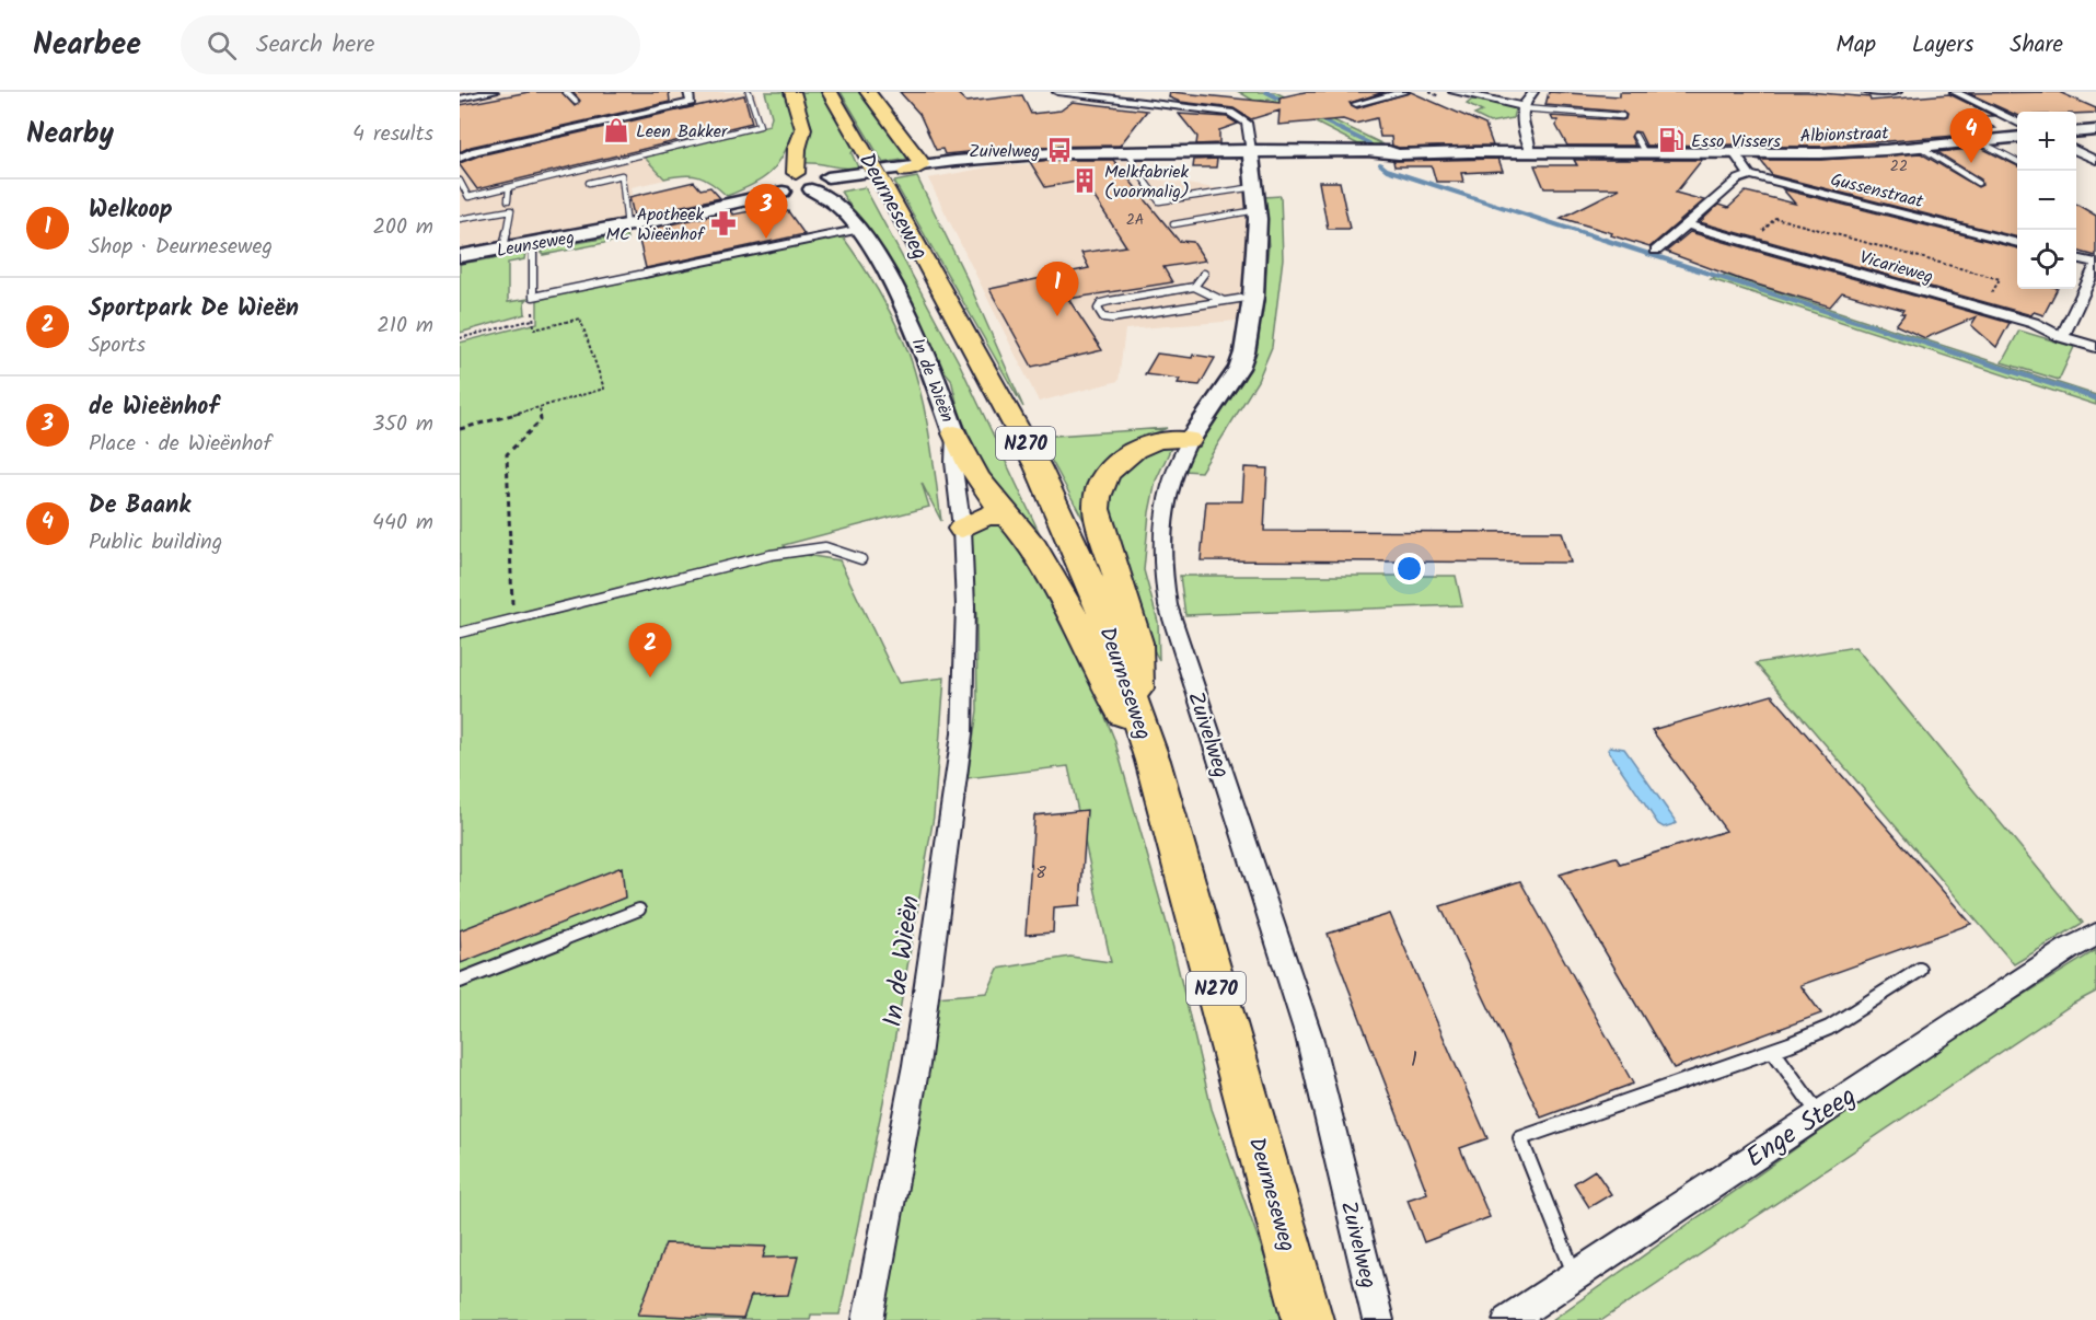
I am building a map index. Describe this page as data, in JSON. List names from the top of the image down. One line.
{"streets":{"main road":["Albionstraat","Deurneseweg","Leunseweg","In de Wieën","N270","Zuivelweg"],"street":["Gussenstraat","Vicarieweg","Enge Steeg"]},"crossings":[["Albionstraat","Zuivelweg"],["Deurneseweg","N270"],["In de Wieën","N270"],["N270","Zuivelweg"]],"places":{"shop":["Leen Bakker"],"fuel station":["Esso Vissers"],"bus stop":["Zuivelweg"],"building":["Melkfabriek (voormalig)"],"pharmacy":["Apotheek MC Wieënhof"]},"house_numbers":["22","2A","8","1"],"page":{"header":"Nearbee","search":"Search here","nav":["Map","Layers","Share"],"heading":["Nearby","4 results"],"pins":["4","3","1","2"],"map_buttons":["+","−"],"list":[{"mark":"1","name":"Welkoop","note":"Shop · Deurneseweg","value":"200 m"},{"mark":"2","name":"Sportpark De Wieën","note":"Sports","value":"210 m"},{"mark":"3","name":"de Wieënhof","note":"Place · de Wieënhof","value":"350 m"},{"mark":"4","name":"De Baank","note":"Public building","value":"440 m"}]}}
